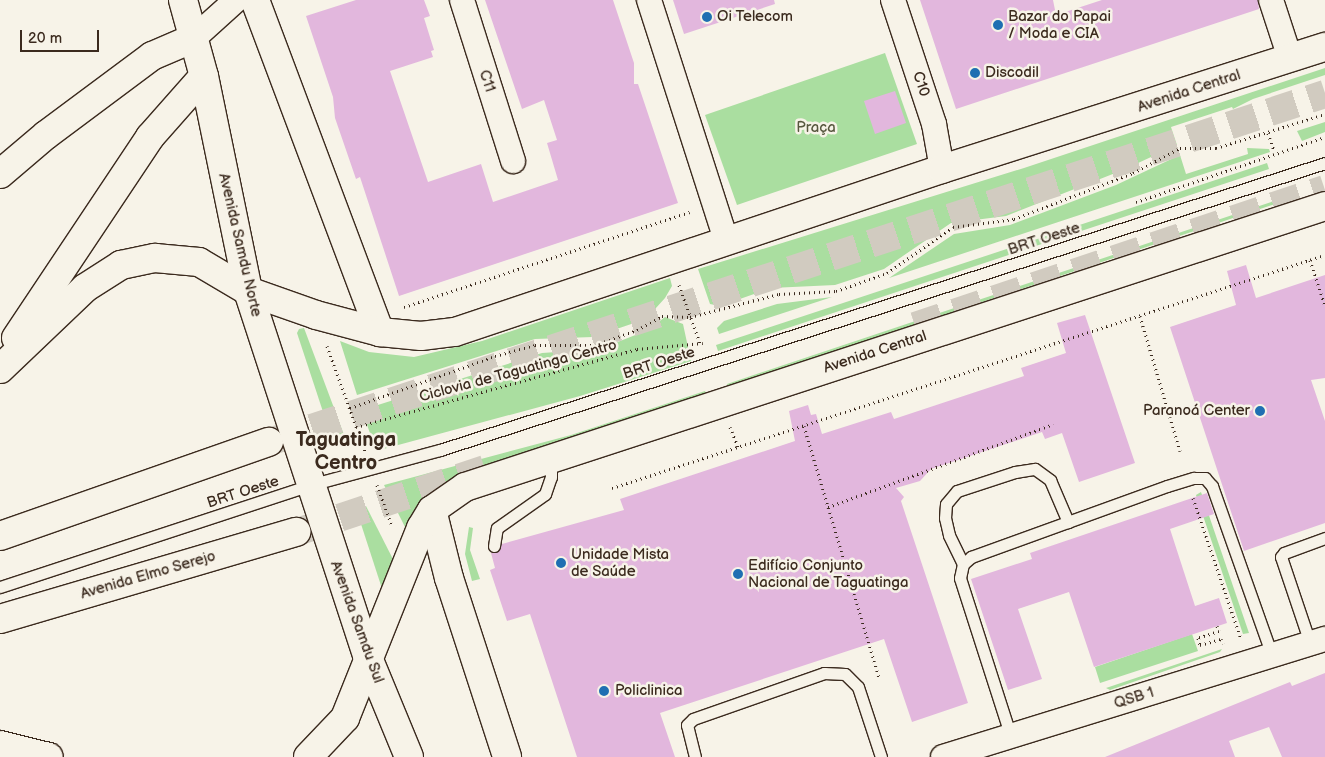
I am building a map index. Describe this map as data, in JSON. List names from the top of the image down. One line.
{"streets":{"main road":["Avenida Central","Avenida Samdu Norte","Avenida Elmo Serejo","Avenida Samdu Sul"],"street":["C11","C10","QSB 1"],"lane":["BRT Oeste"],"path":["Ciclovia de Taguatinga Centro"]},"crossings":[["C10","Avenida Central"],["Avenida Central","Avenida Samdu Norte"],["BRT Oeste","Avenida Samdu Norte"],["BRT Oeste","Avenida Samdu Sul"],["Avenida Samdu Norte","Avenida Samdu Sul"]],"districts":["Taguatinga Centro"],"parks":["Praça"],"places":["Oi Telecom","Bazar do Papai / Moda e CIA","Discodil","Paranoá Center","Unidade Mista de Saúde","Edifício Conjunto Nacional de Taguatinga","Policlinica"],"scale_bar":"20 m"}
